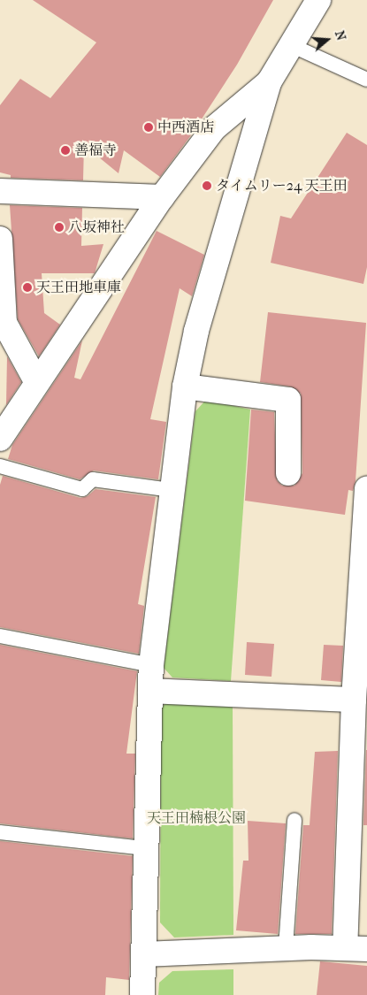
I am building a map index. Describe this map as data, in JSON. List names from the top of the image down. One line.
{"parks":["天王田楠根公園"],"places":["中西酒店","善福寺","タイムリー24 天王田","八坂神社","天王田地車庫"],"north":"right"}
